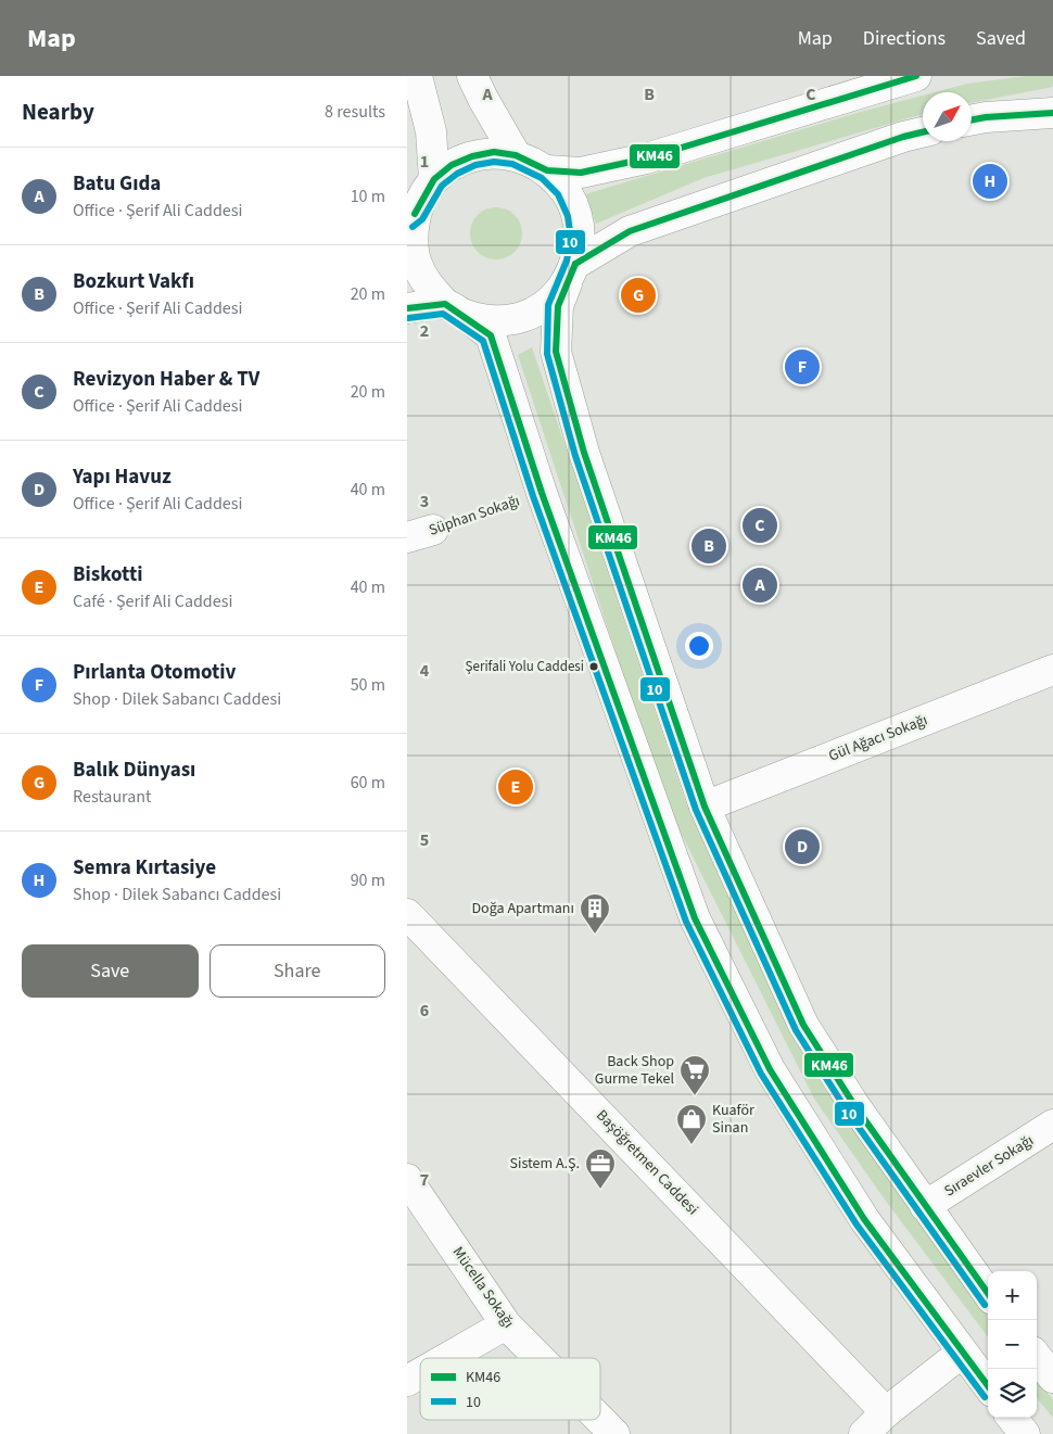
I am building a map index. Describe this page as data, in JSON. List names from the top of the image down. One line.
{"streets":{"street":["Gül Ağacı Sokağı","Başöğretmen Caddesi","Sıraevler Sokağı","Mücella Sokağı"],"path":["Süphan Sokağı"]},"places":{"other":["Şerifali Yolu Caddesi"],"building":["Doğa Apartmanı"],"supermarket":["Back Shop Gurme Tekel"],"shop":["Kuaför Sinan"],"office":["Sistem A.Ş."]},"lines":["transit line KM46","transit line 10"],"legend":["KM46","10"],"north":"top right","page":{"header":"Map","nav":["Map","Directions","Saved"],"heading":["Nearby","8 results"],"list":[{"mark":"A","name":"Batu Gıda","note":"Office · Şerif Ali Caddesi","value":"10 m"},{"mark":"B","name":"Bozkurt Vakfı","note":"Office · Şerif Ali Caddesi","value":"20 m"},{"mark":"C","name":"Revizyon Haber & TV","note":"Office · Şerif Ali Caddesi","value":"20 m"},{"mark":"D","name":"Yapı Havuz","note":"Office · Şerif Ali Caddesi","value":"40 m"},{"mark":"E","name":"Biskotti","note":"Café · Şerif Ali Caddesi","value":"40 m"},{"mark":"F","name":"Pırlanta Otomotiv","note":"Shop · Dilek Sabancı Caddesi","value":"50 m"},{"mark":"G","name":"Balık Dünyası","note":"Restaurant","value":"60 m"},{"mark":"H","name":"Semra Kırtasiye","note":"Shop · Dilek Sabancı Caddesi","value":"90 m"}],"pins":["H","G","F","C","B","A","E","D"],"buttons":["Save","Share"],"map_buttons":["+","−"]},"grid":{"columns":["A","B","C"],"rows":["1","2","3","4","5","6","7"]}}
